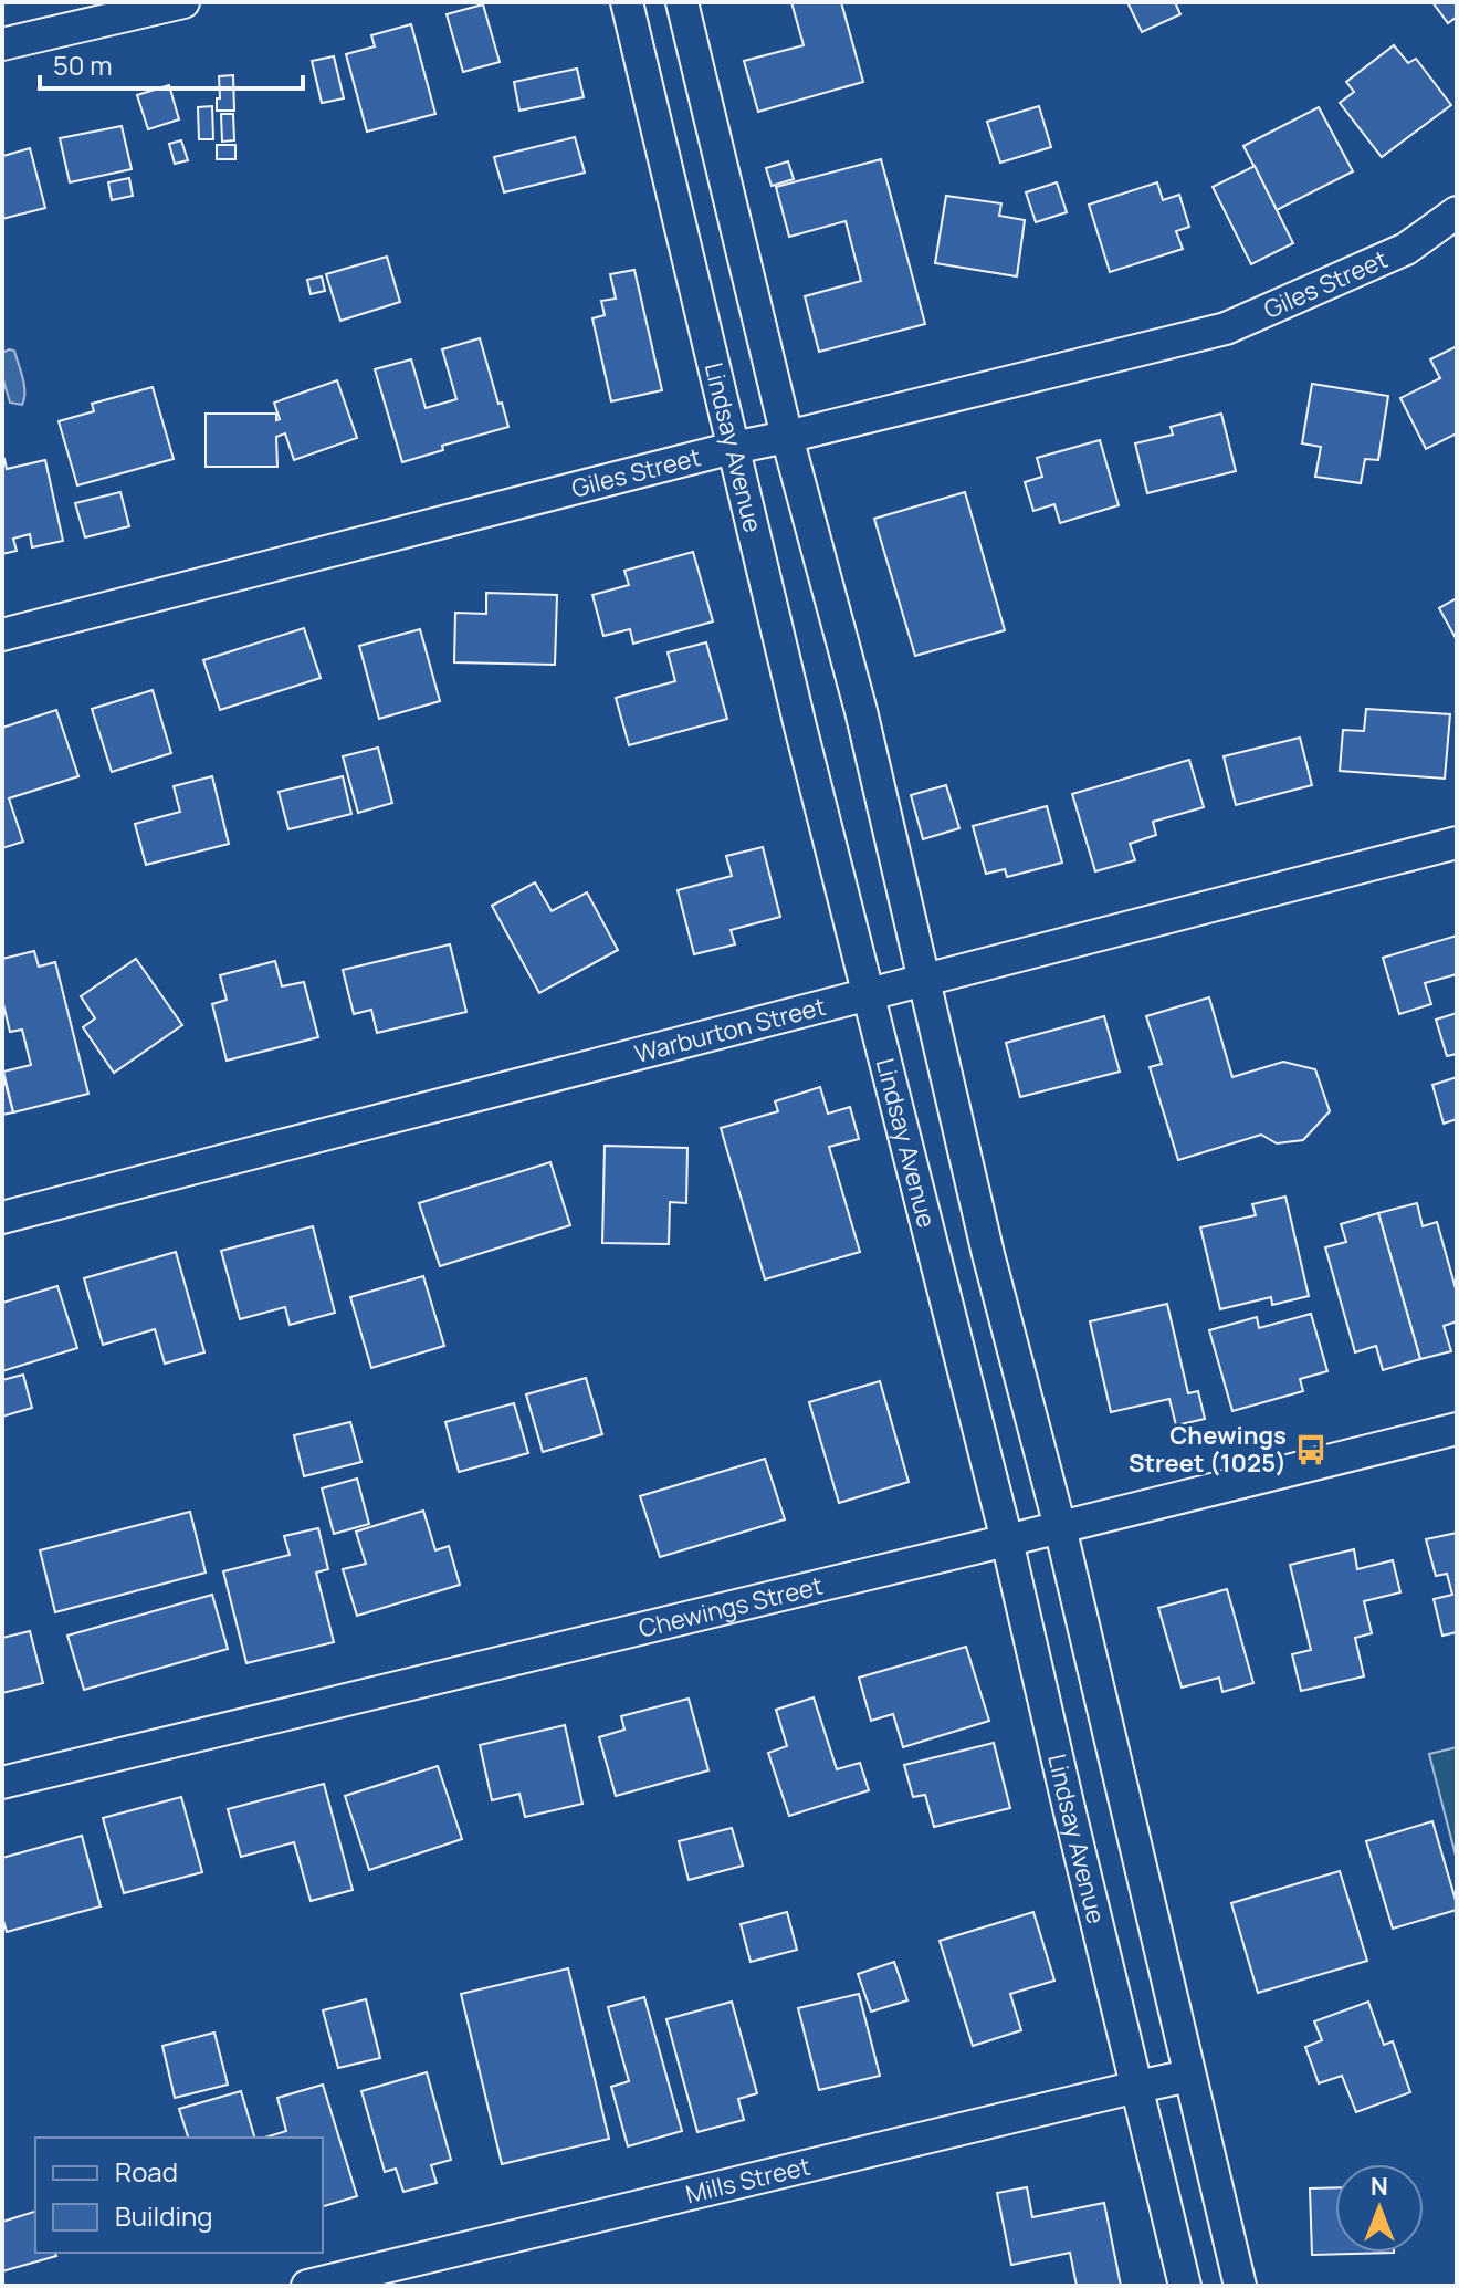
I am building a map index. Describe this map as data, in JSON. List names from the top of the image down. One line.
{"streets":{"street":["Giles Street","Lindsay Avenue","Warburton Street","Chewings Street","Mills Street"]},"crossings":[["Giles Street","Lindsay Avenue"],["Lindsay Avenue","Warburton Street"],["Lindsay Avenue","Chewings Street"],["Lindsay Avenue","Mills Street"]],"places":{"bus stop":["Chewings Street (1025)"]},"legend":["Road","Building"],"scale_bar":"50 m","north":"top"}
